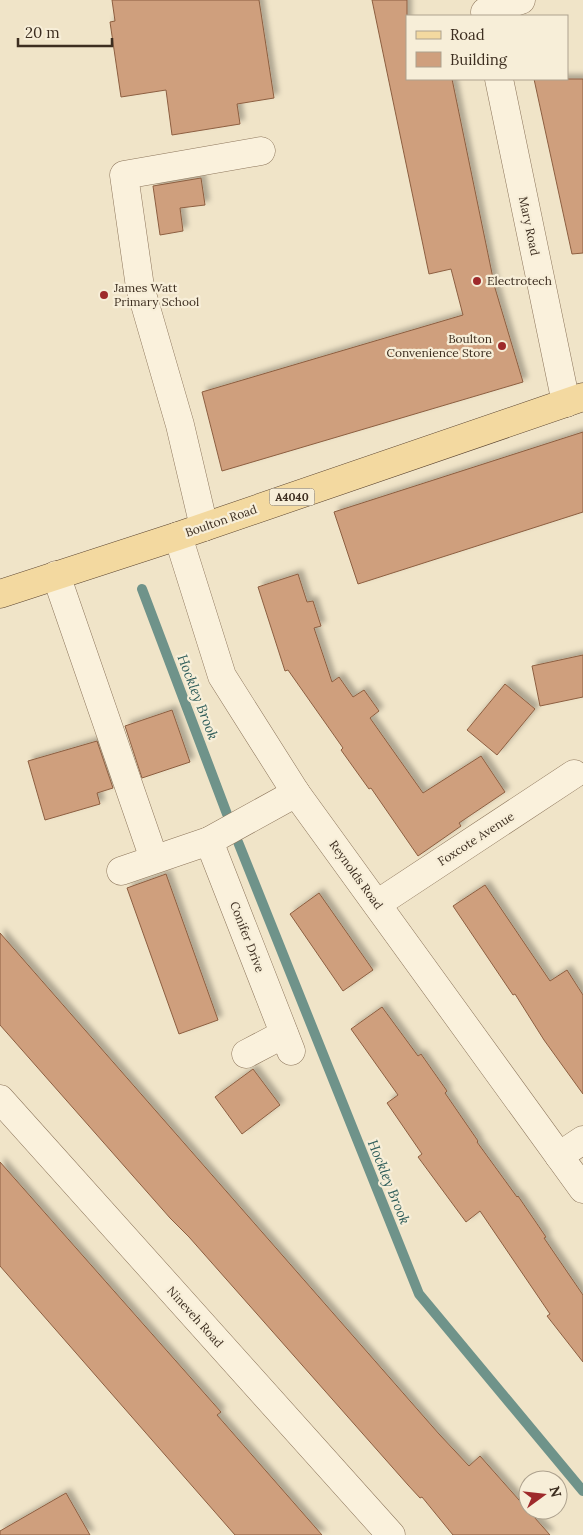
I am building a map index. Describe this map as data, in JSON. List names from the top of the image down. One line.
{"streets":{"main road":["A4040","Boulton Road"],"street":["Mary Road","Foxcote Avenue","Reynolds Road","Conifer Drive","Nineveh Road"]},"crossings":[["Mary Road","Boulton Road"],["Boulton Road","Reynolds Road"],["Foxcote Avenue","Reynolds Road"]],"water":["Hockley Brook"],"places":["Electrotech","James Watt Primary School","Boulton Convenience Store"],"legend":["Road","Building"],"scale_bar":"20 m","north":"right"}
